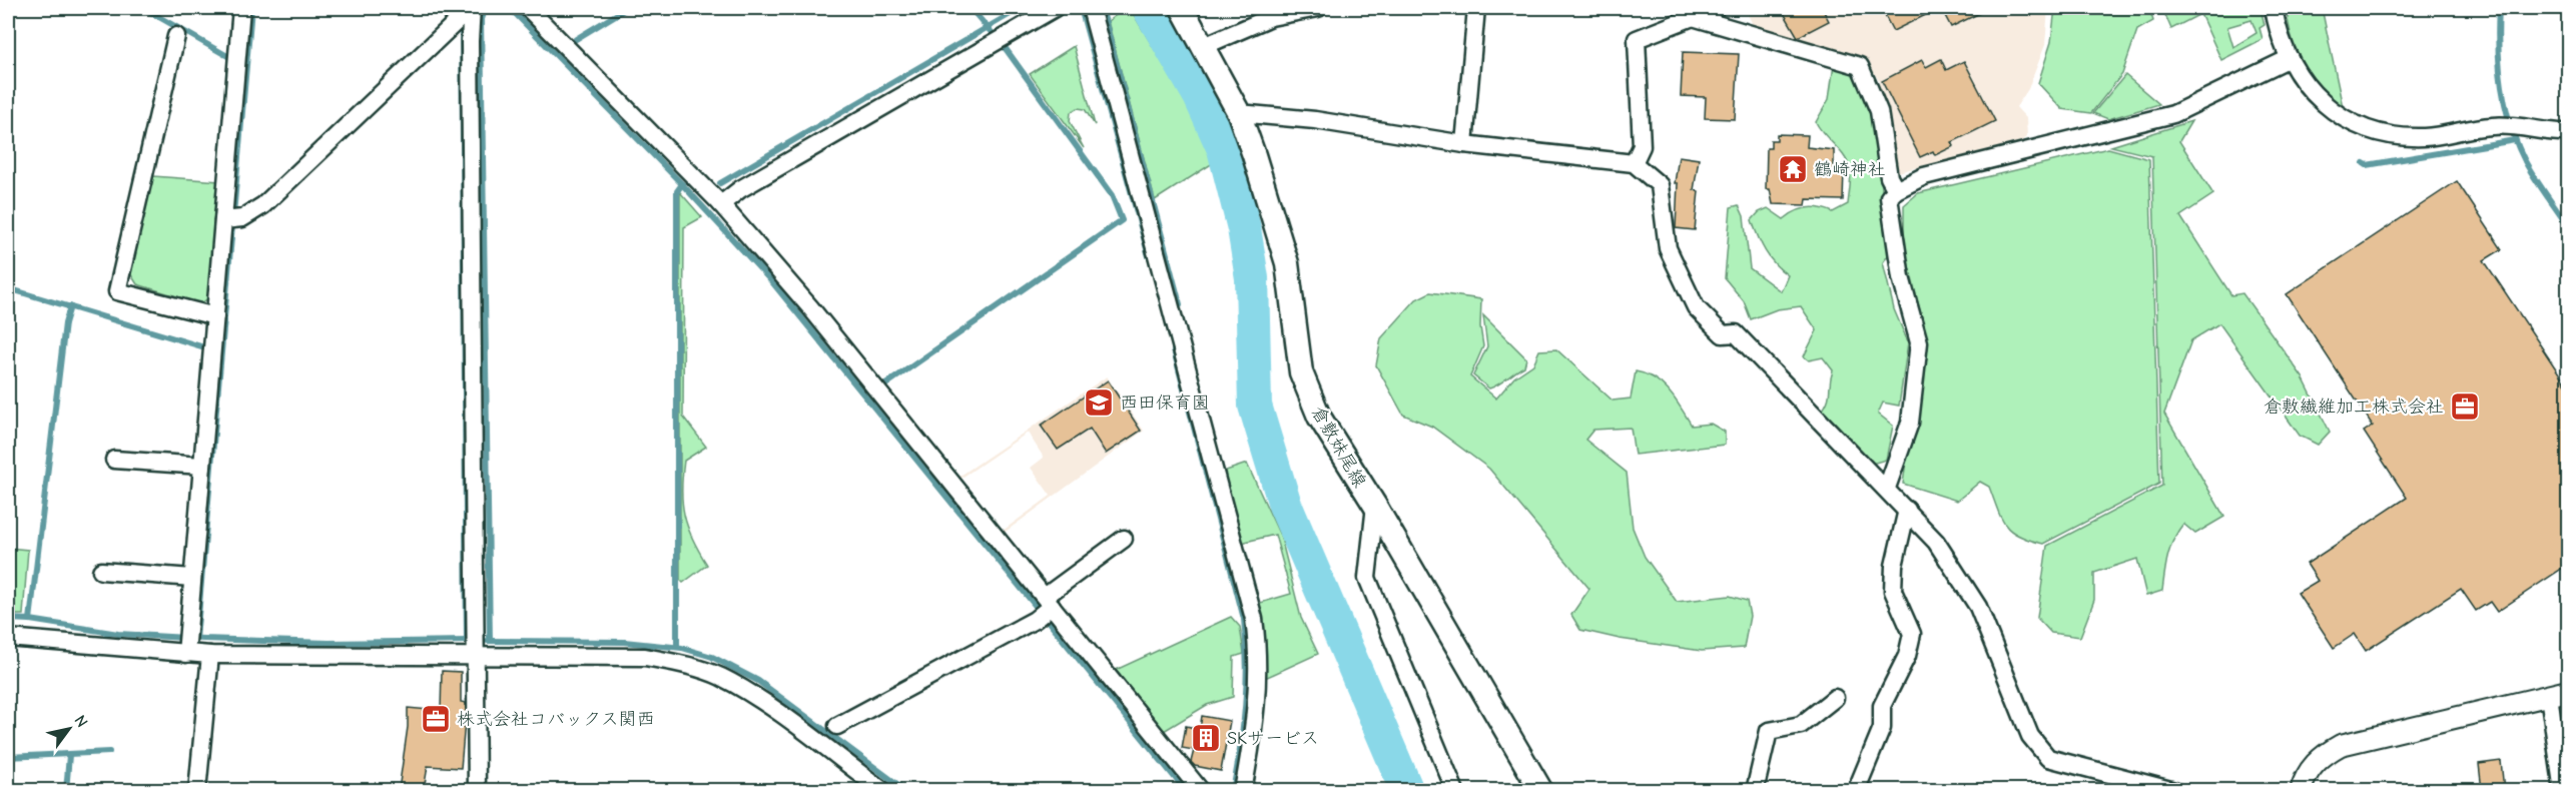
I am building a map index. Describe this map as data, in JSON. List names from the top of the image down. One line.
{"streets":{"main road":["倉敷妹尾線"]},"places":{"temple":["鶴崎神社"],"school or university":["西田保育園"],"office":["倉敷繊維加工株式会社","株式会社コバックス関西"],"building":["SKサービス"]},"north":"top right"}
